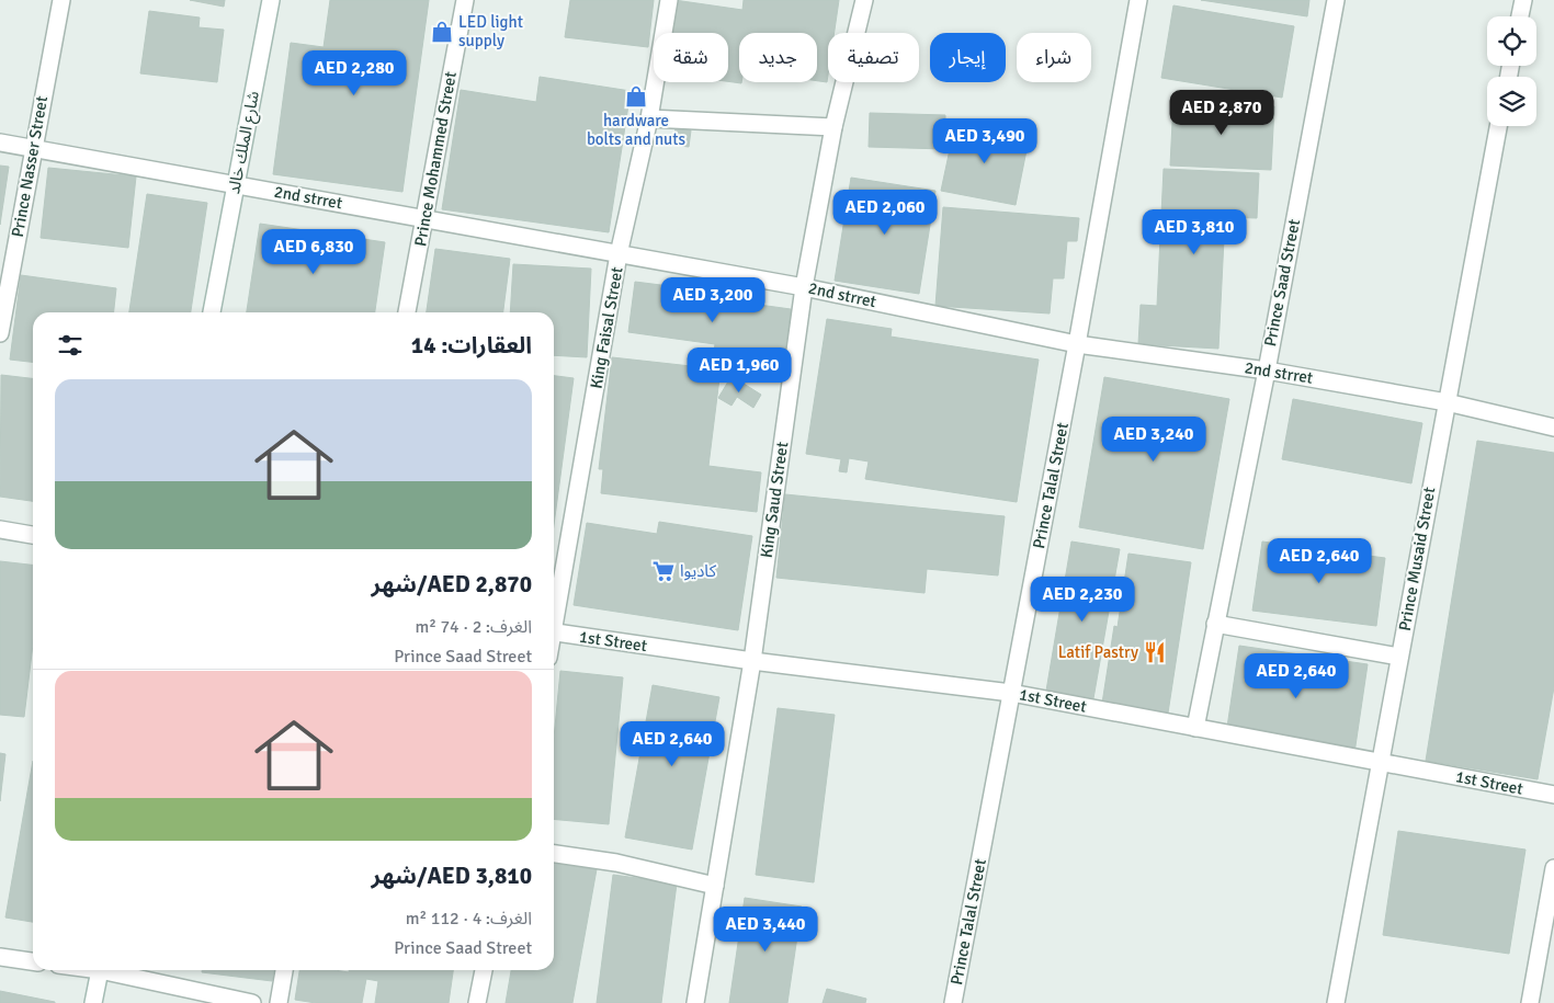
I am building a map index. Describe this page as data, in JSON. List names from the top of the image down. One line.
{"streets":{"street":["شارع الملك خالد","Prince Mohammed Street","Prince Nasser Street","2nd strret","Prince Saad Street","King Faisal Street","Prince Talal Street","King Saud Street","Prince Musaid Street","1st Street"]},"crossings":[["شارع الملك خالد","2nd strret"],["Prince Mohammed Street","2nd strret"],["Prince Nasser Street","2nd strret"],["2nd strret","Prince Saad Street"],["2nd strret","King Faisal Street"],["2nd strret","Prince Talal Street"],["2nd strret","King Saud Street"],["2nd strret","Prince Musaid Street"],["Prince Saad Street","1st Street"],["Prince Talal Street","1st Street"],["King Saud Street","1st Street"],["Prince Musaid Street","1st Street"]],"places":{"shop":["LED light supply","hardware bolts and nuts"],"supermarket":["كاديوا"],"restaurant":["Latif Pastry"]},"page":{"chip":["شراء","إيجار","تصفية","جديد","شقة"],"price":["AED 2,280","AED 2,870","AED 3,490","AED 2,060","AED 3,810","AED 6,830","AED 3,200","AED 1,960","AED 3,240","AED 2,640","AED 2,230","AED 2,640","AED 2,640","AED 3,440"],"heading":"العقارات: 14","list":[{"name":"AED 2,870/شهر","note":"الغرف: 2 · 74 m² · Prince Saad Street"},{"name":"AED 3,810/شهر","note":"الغرف: 4 · 112 m² · Prince Saad Street"}]}}
